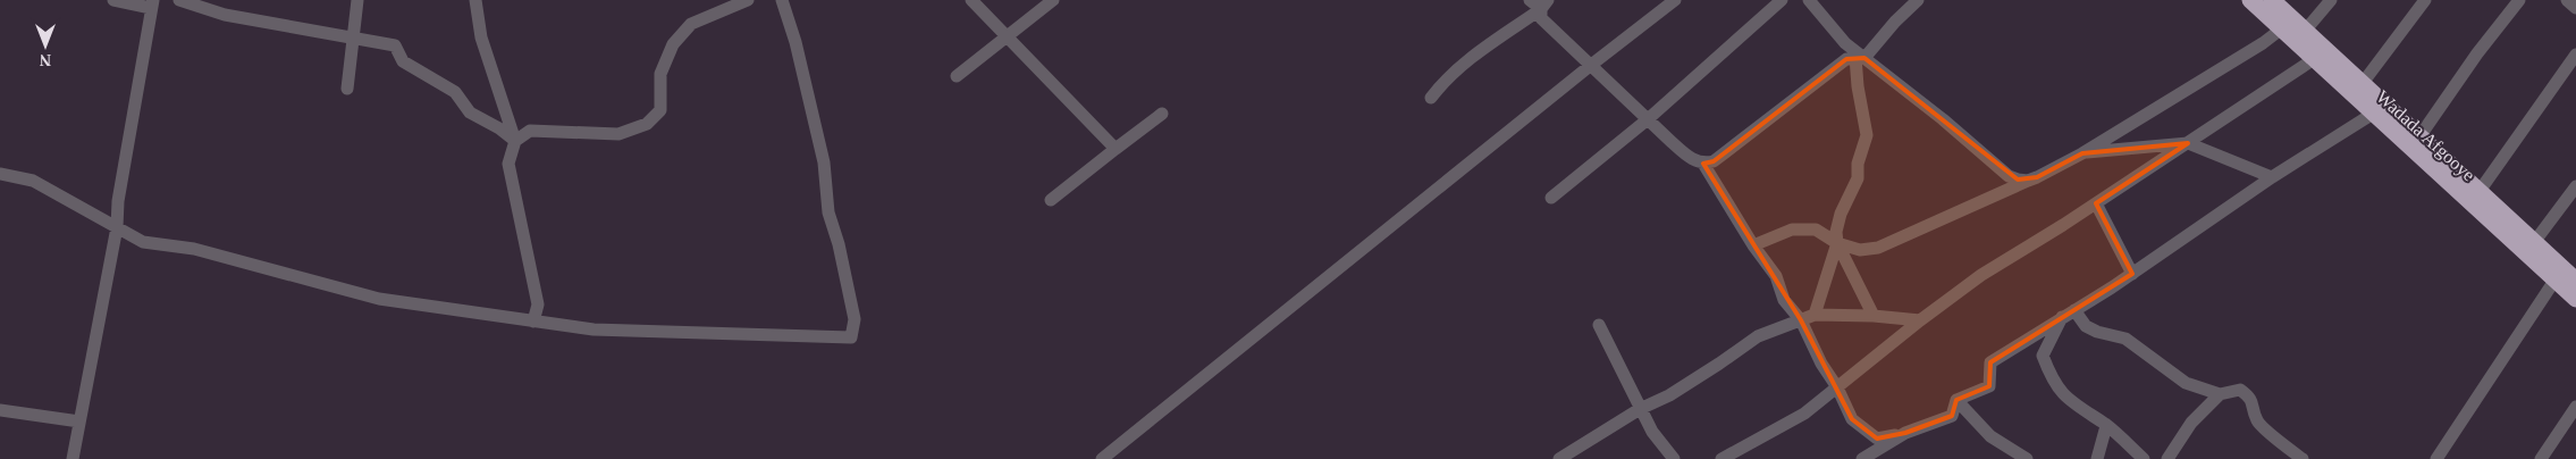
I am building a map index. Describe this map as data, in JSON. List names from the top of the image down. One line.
{"streets":{"highway":["Wadada Afgooye"]},"north":"bottom"}
